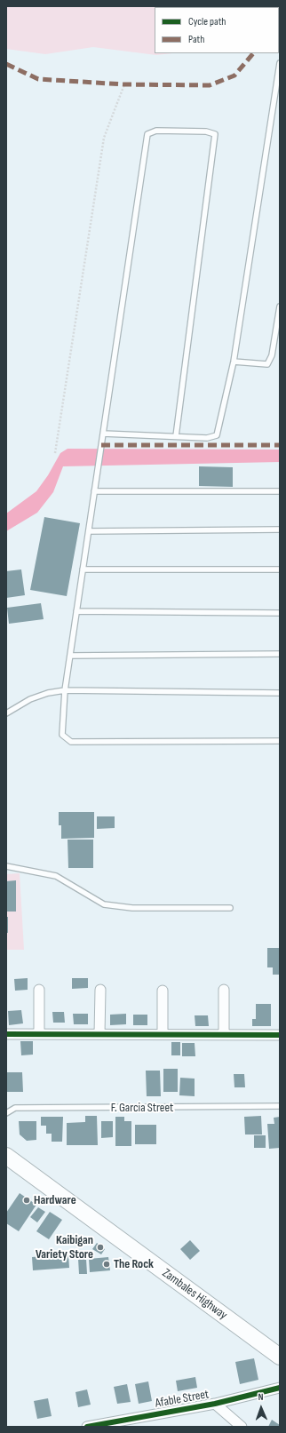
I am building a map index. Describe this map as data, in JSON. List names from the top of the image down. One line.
{"streets":{"main road":["Zambales Highway"],"street":["Afable Street"],"lane":["F. Garcia Street"]},"places":["Hardware","Kaibigan Variety Store","The Rock"],"legend":["Cycle path","Path"],"north":"top"}
